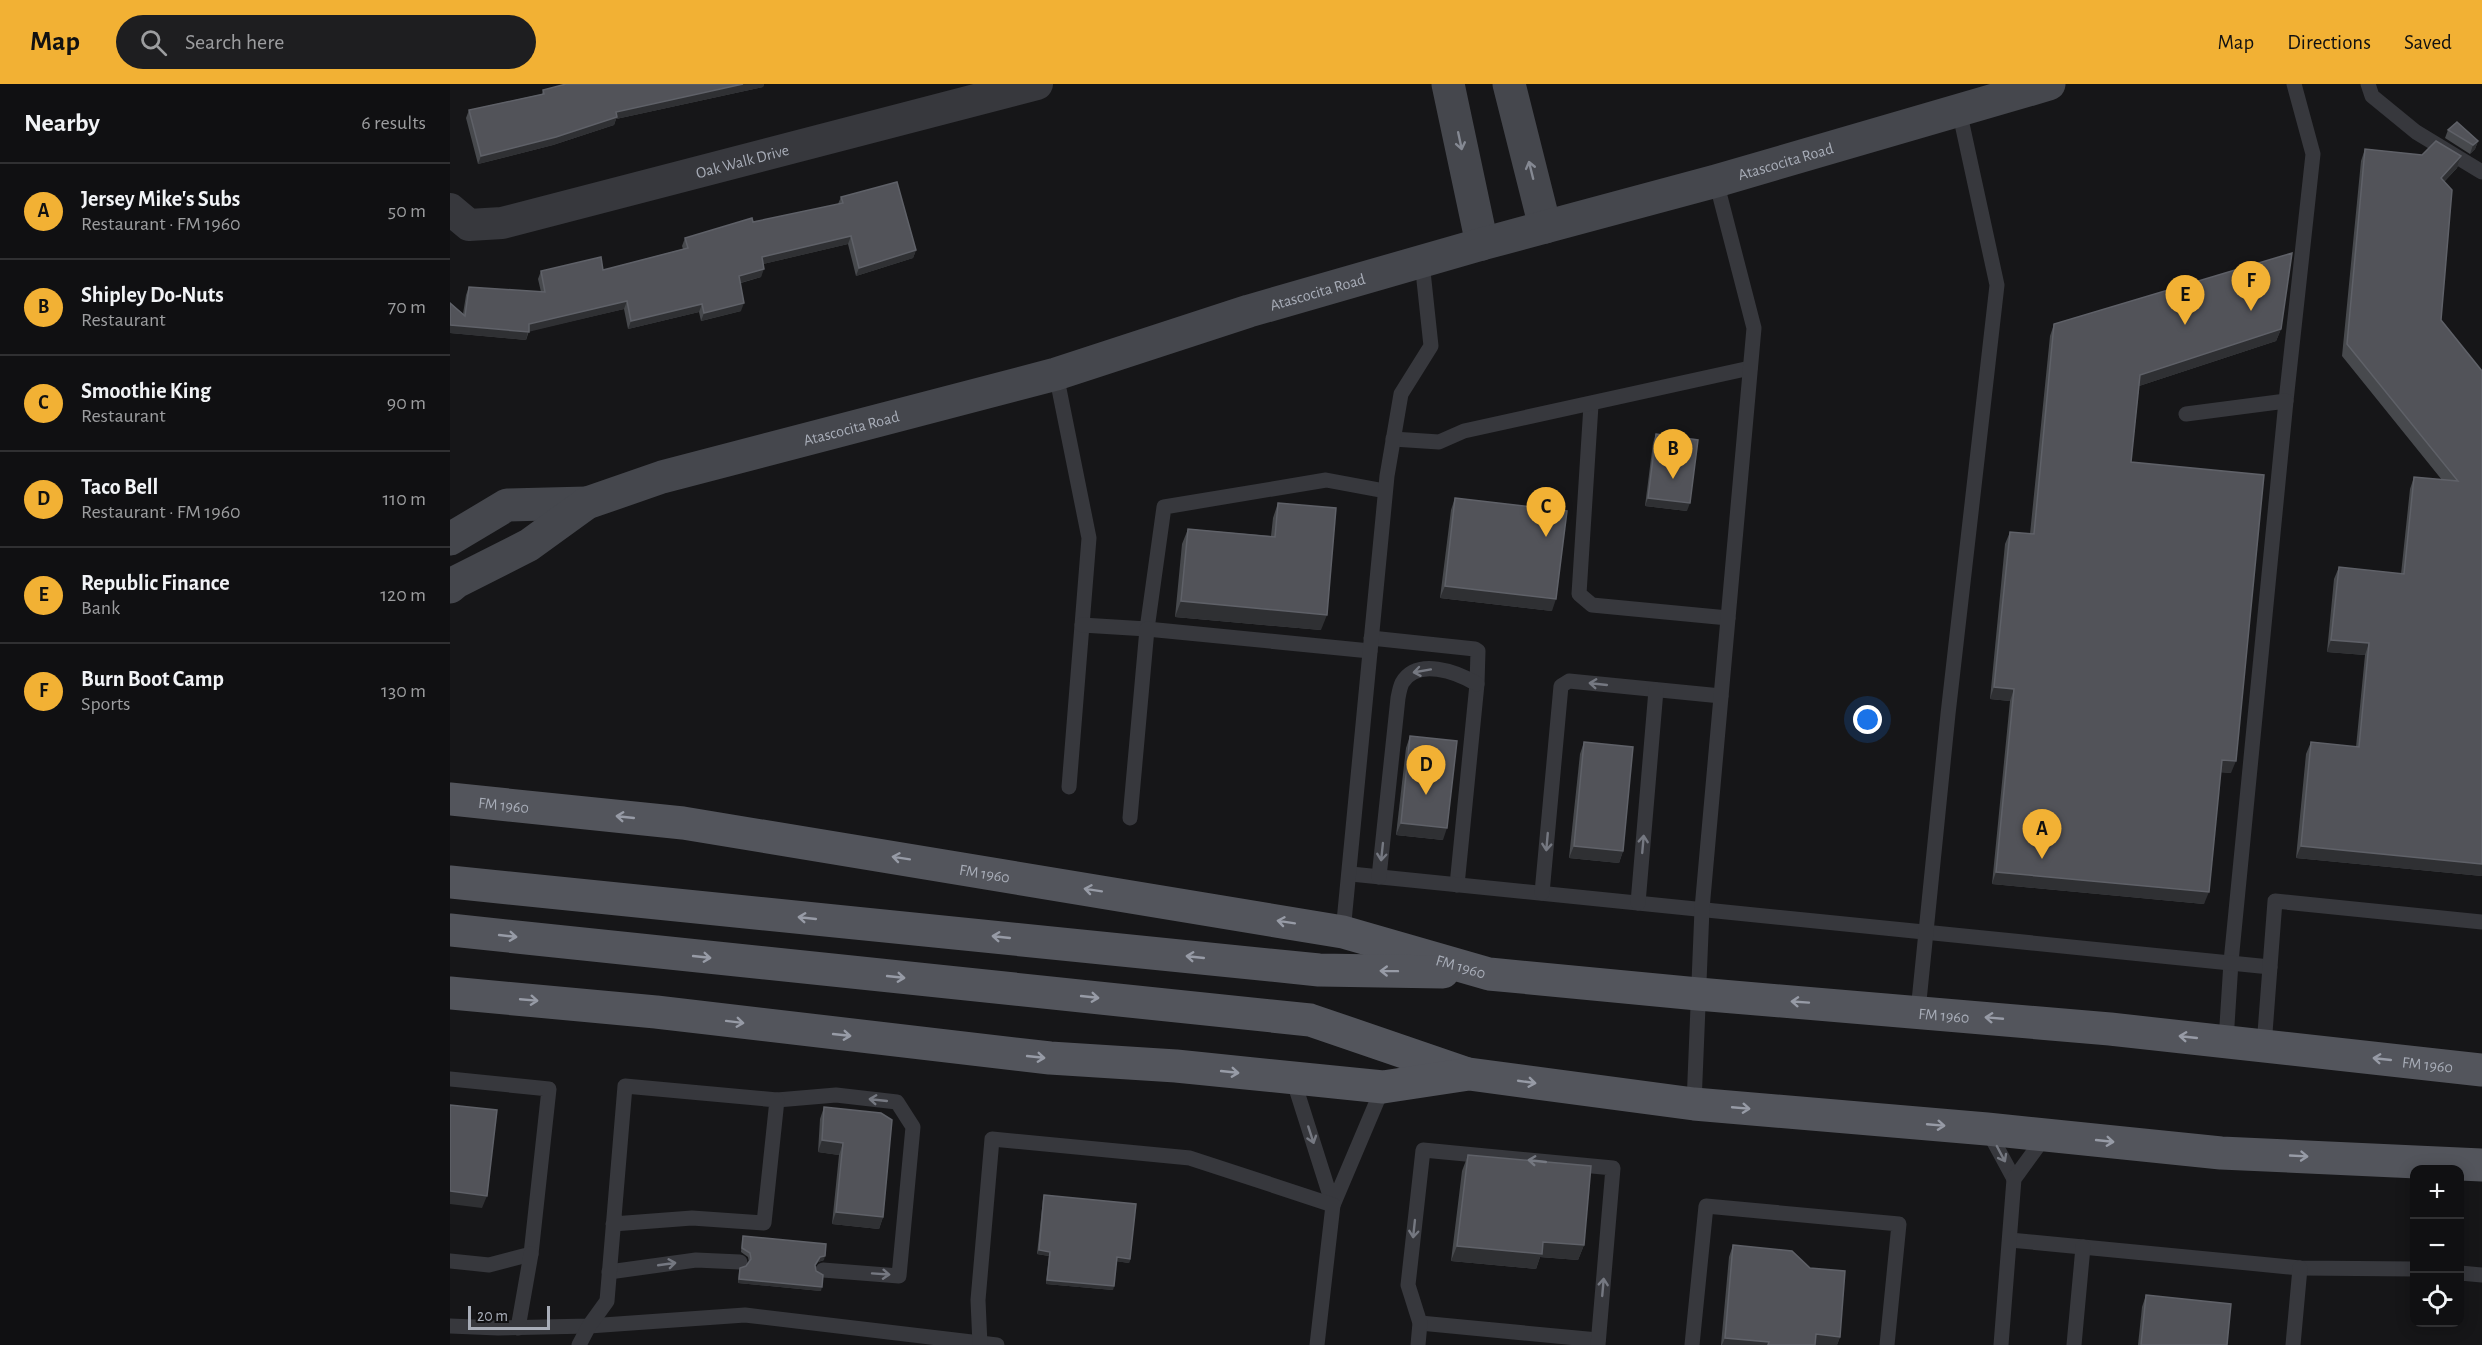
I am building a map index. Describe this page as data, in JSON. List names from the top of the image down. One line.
{"streets":{"main road":["Atascocita Road","FM 1960"],"street":["Oak Walk Drive"]},"scale_bar":"20 m","page":{"header":"Map","search":"Search here","nav":["Map","Directions","Saved"],"heading":["Nearby","6 results"],"list":[{"mark":"A","name":"Jersey Mike's Subs","note":"Restaurant · FM 1960","value":"50 m"},{"mark":"B","name":"Shipley Do-Nuts","note":"Restaurant","value":"70 m"},{"mark":"C","name":"Smoothie King","note":"Restaurant","value":"90 m"},{"mark":"D","name":"Taco Bell","note":"Restaurant · FM 1960","value":"110 m"},{"mark":"E","name":"Republic Finance","note":"Bank","value":"120 m"},{"mark":"F","name":"Burn Boot Camp","note":"Sports","value":"130 m"}],"pins":["F","E","B","C","D","A"],"map_buttons":["+","−"],"scale":"20 m"}}
